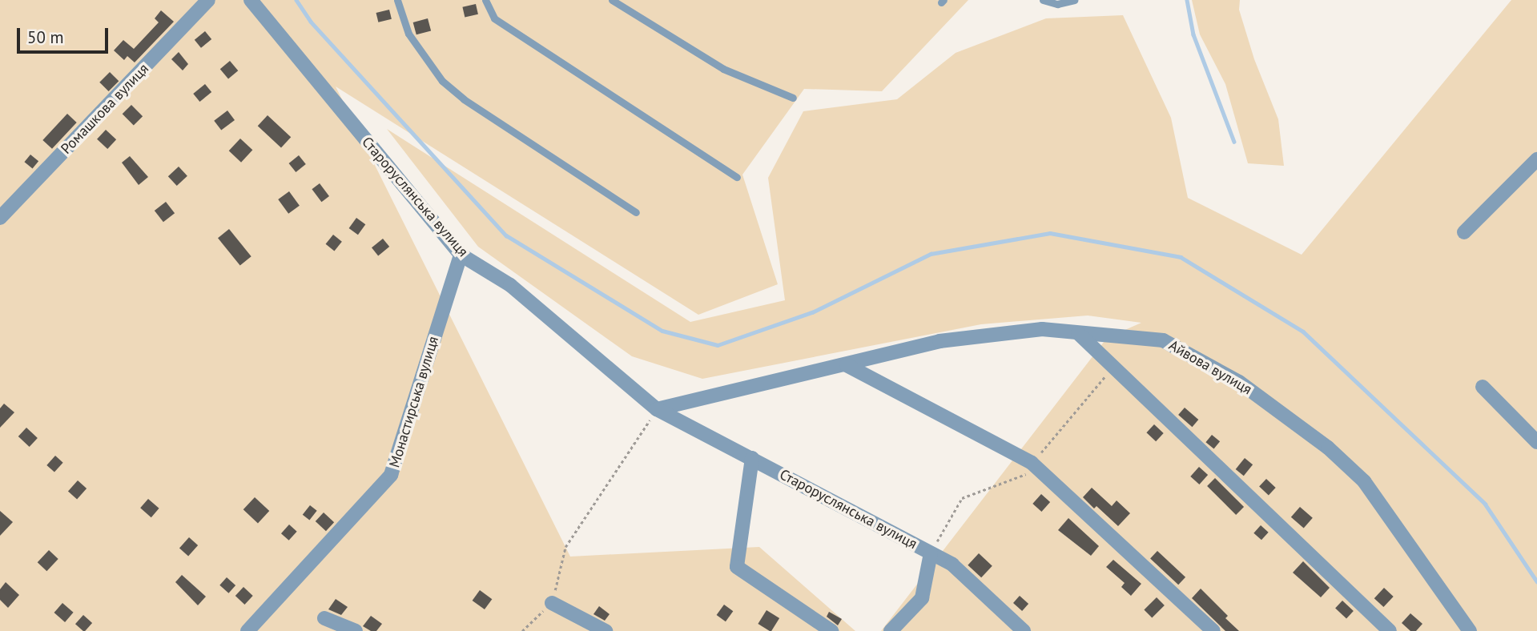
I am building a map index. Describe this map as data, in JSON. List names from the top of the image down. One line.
{"streets":{"street":["Ромашкова вулиця","Староруслянська вулиця","Айвова вулиця","Монастирська вулиця"]},"crossings":[["Староруслянська вулиця","Монастирська вулиця"]],"scale_bar":"50 m"}
